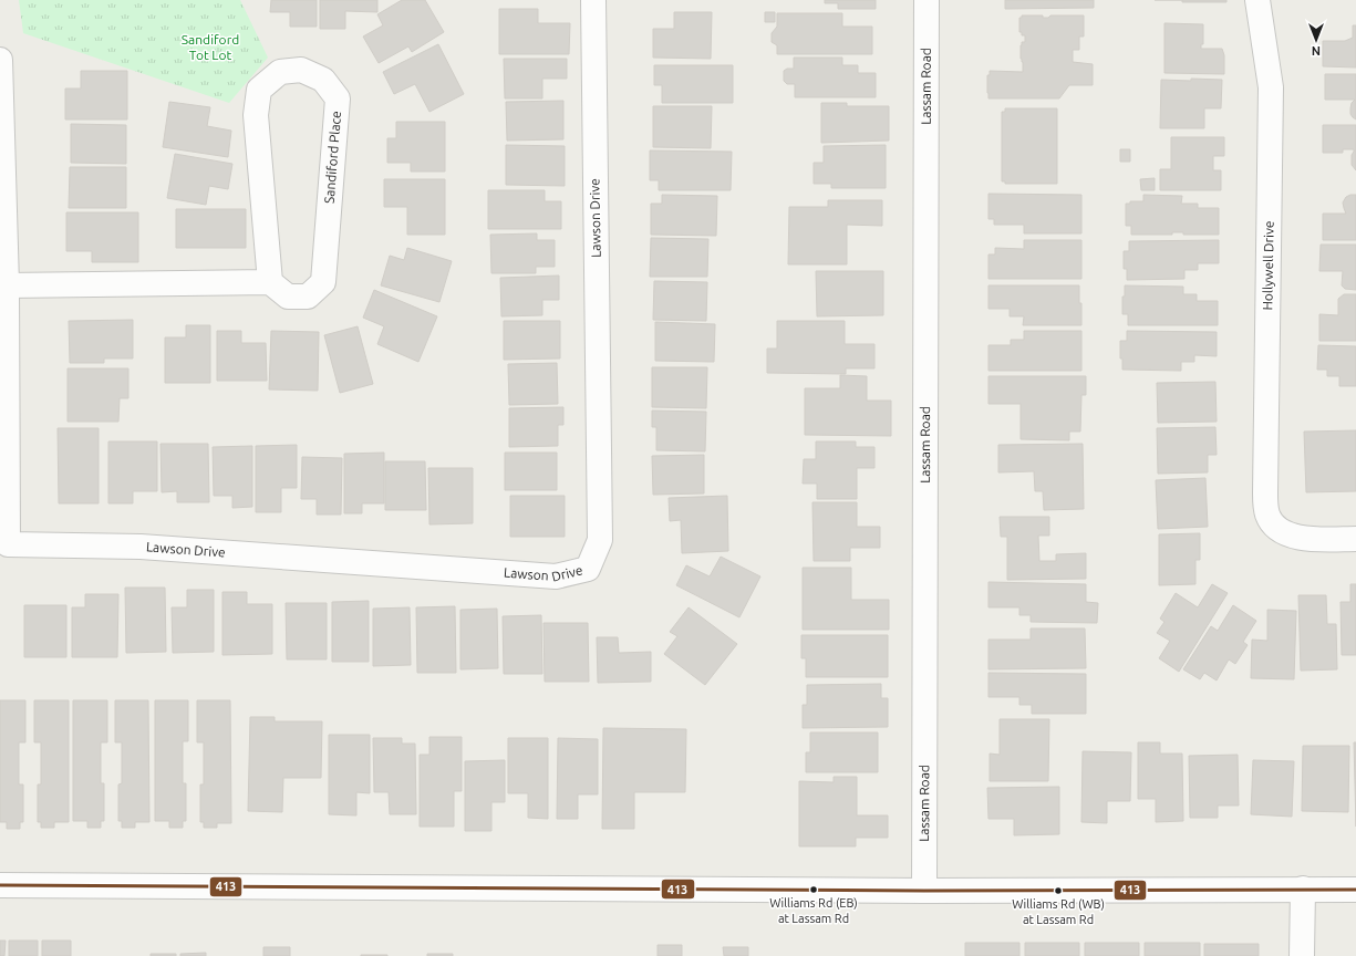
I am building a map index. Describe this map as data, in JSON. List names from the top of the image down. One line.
{"streets":{"street":["Lassam Road","Sandiford Place","Lawson Drive","Hollywell Drive"]},"parks":["Sandiford Tot Lot"],"places":["Williams Rd (EB) at Lassam Rd","Williams Rd (WB) at Lassam Rd"],"lines":["transit line 413"],"north":"bottom"}
